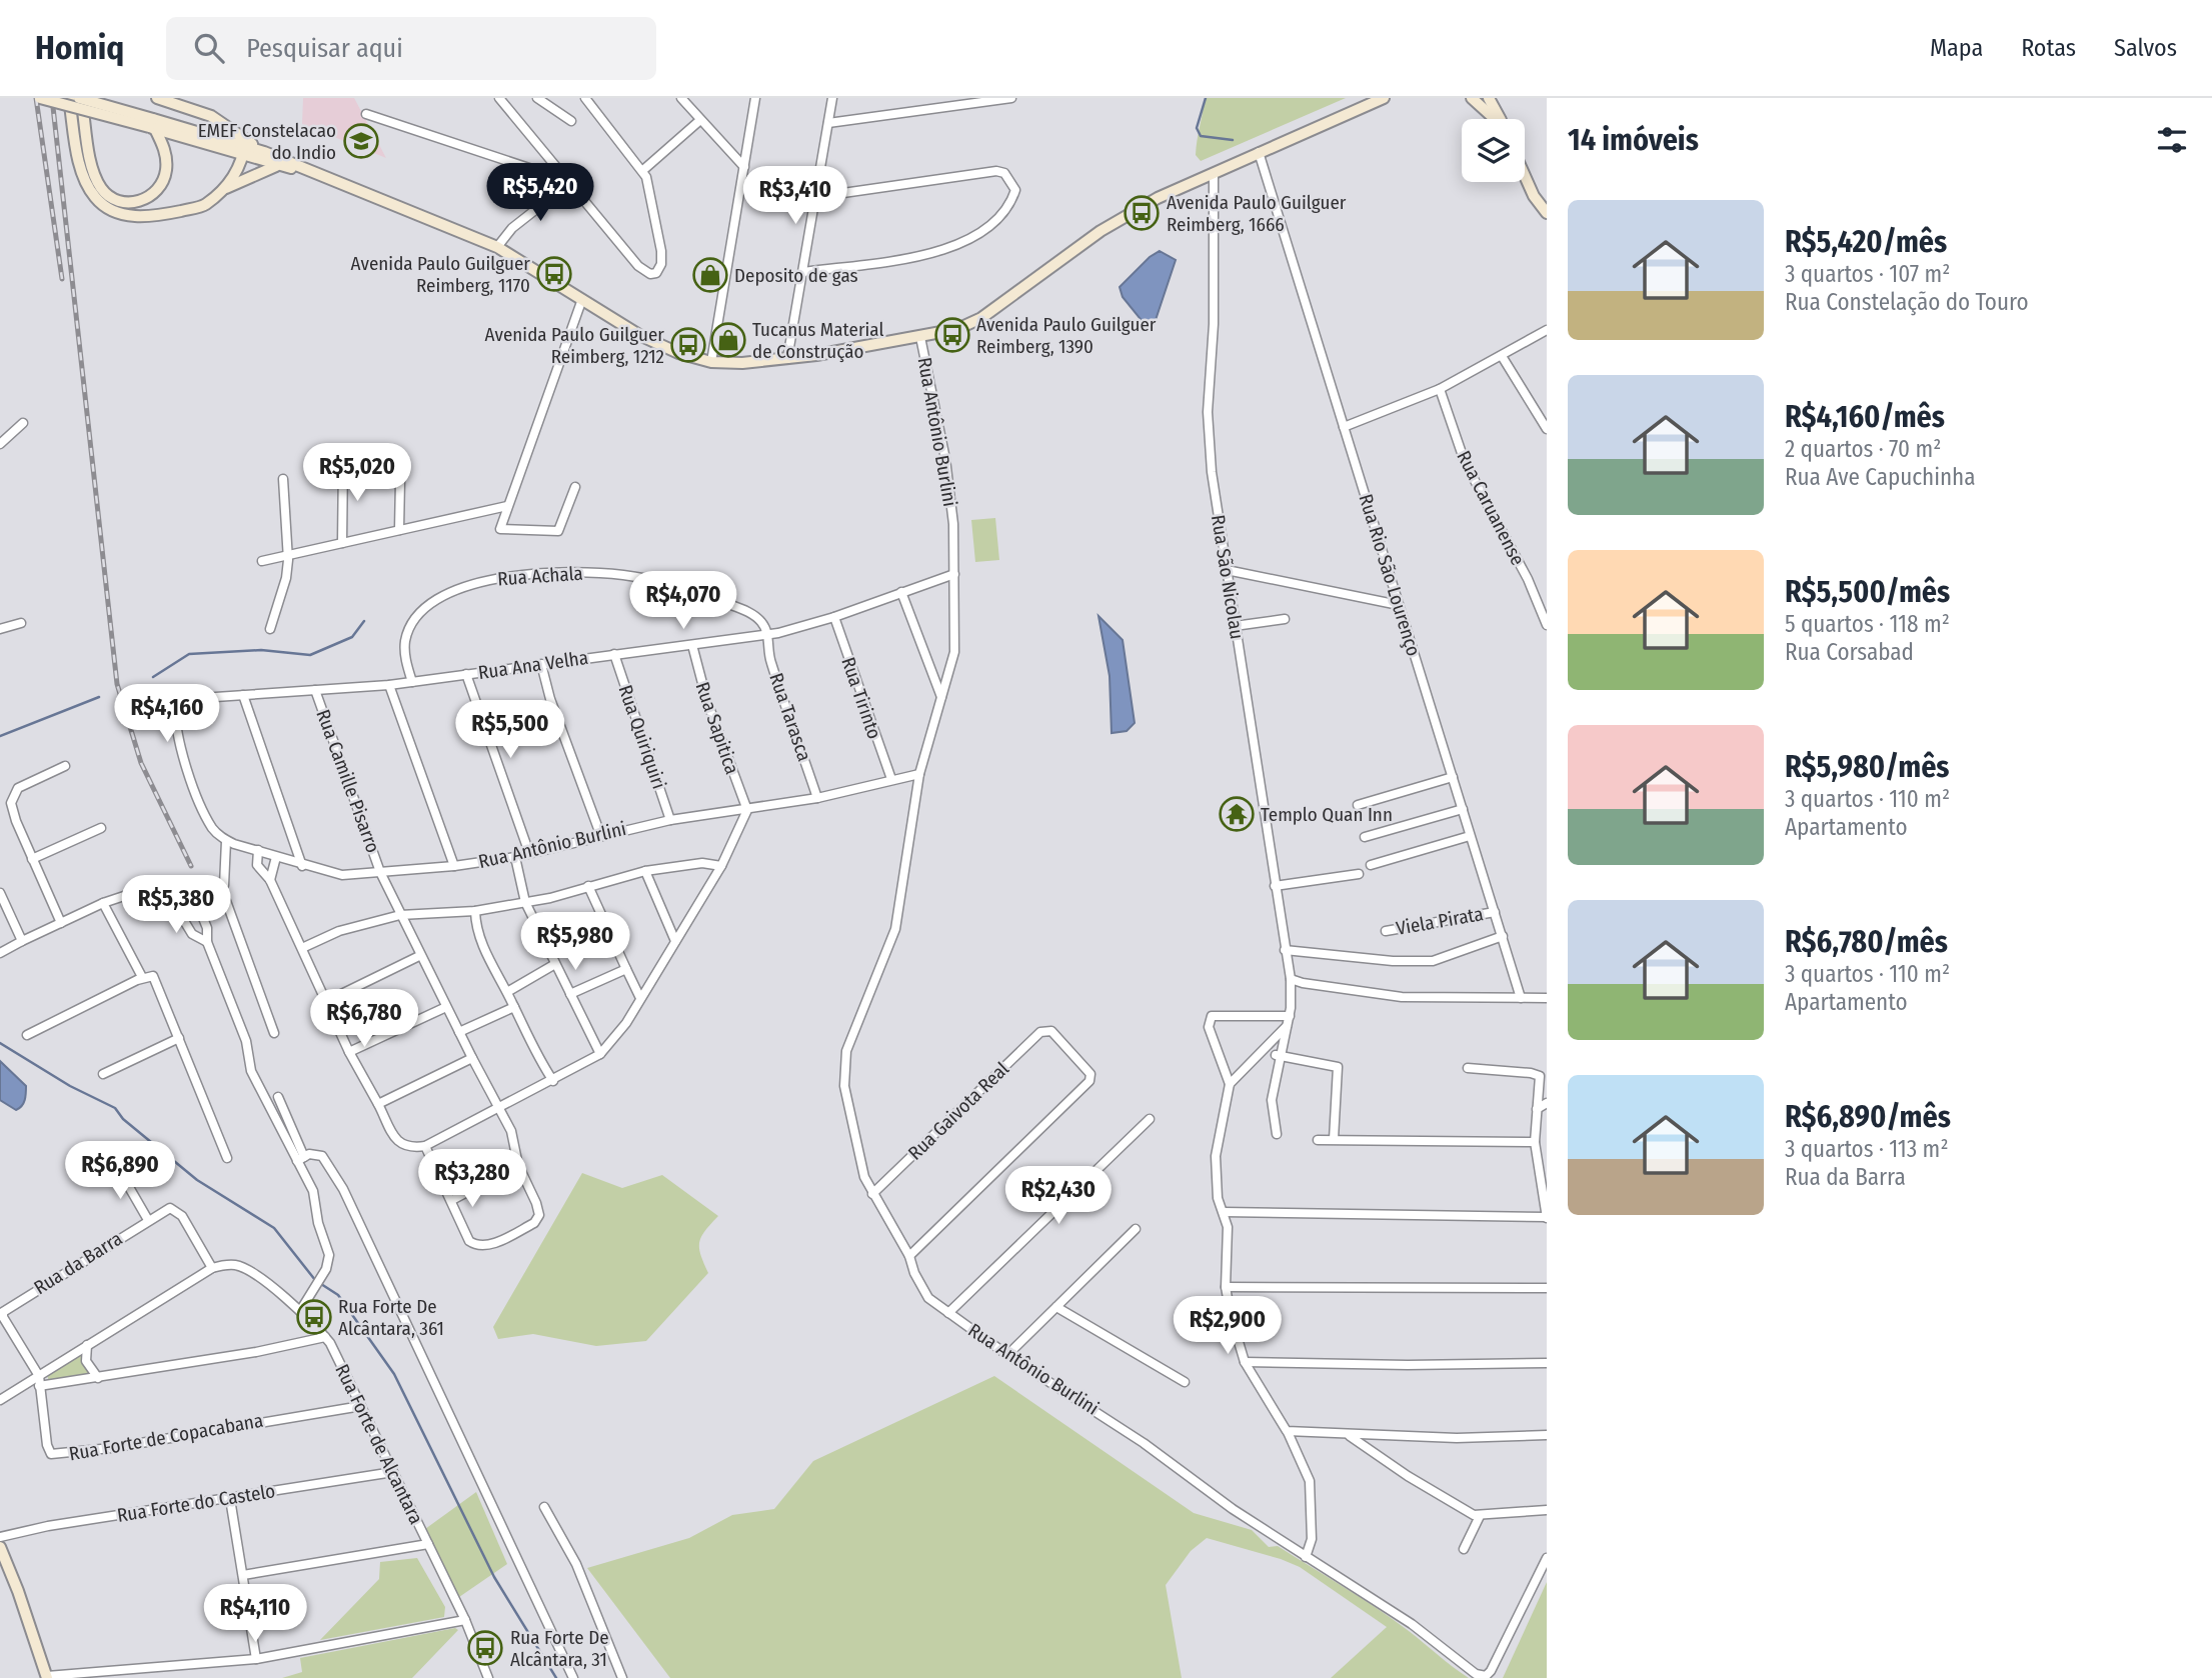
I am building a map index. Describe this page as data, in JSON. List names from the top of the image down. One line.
{"streets":{"street":["Rua Antônio Burlini","Rua Caruanense","Rua Rio São Lourenço","Rua Achala","Rua São Nicolau","Rua Ana Velha","Rua Tirinto","Rua Tarasca","Rua Sapitica","Rua Quiriquiri","Rua Camille Pisarro","Viela Pirata","Rua Gaivota Real","Rua da Barra","Rua Forte de Copacabana","Rua Forte de Alcantara","Rua Forte do Castelo"]},"crossings":[["Rua Antônio Burlini","Rua Ana Velha"],["Rua Antônio Burlini","Rua Tirinto"],["Rua Antônio Burlini","Rua Tarasca"],["Rua Antônio Burlini","Rua Sapitica"],["Rua Antônio Burlini","Rua Quiriquiri"],["Rua Antônio Burlini","Rua Camille Pisarro"],["Rua Antônio Burlini","Rua Gaivota Real"],["Rua Rio São Lourenço","Viela Pirata"],["Rua Achala","Rua Ana Velha"],["Rua Achala","Rua Tarasca"],["Rua Ana Velha","Rua Tirinto"],["Rua Ana Velha","Rua Tarasca"],["Rua Ana Velha","Rua Sapitica"],["Rua Ana Velha","Rua Quiriquiri"],["Rua Ana Velha","Rua Camille Pisarro"],["Rua da Barra","Rua Forte de Copacabana"],["Rua da Barra","Rua Forte de Alcantara"],["Rua Forte de Copacabana","Rua Forte de Alcantara"],["Rua Forte de Alcantara","Rua Forte do Castelo"]],"places":{"school or university":["EMEF Constelacao do Indio"],"bus stop":["Avenida Paulo Guilguer Reimberg, 1666","Avenida Paulo Guilguer Reimberg, 1170","Avenida Paulo Guilguer Reimberg, 1390","Avenida Paulo Guilguer Reimberg, 1212","Rua Forte De Alcântara, 361","Rua Forte De Alcântara, 31"],"shop":["Deposito de gas","Tucanus Material de Construção"],"temple":["Templo Quan Inn"]},"page":{"header":"Homiq","search":"Pesquisar aqui","nav":["Mapa","Rotas","Salvos"],"heading":"14 imóveis","price":["R$5,420","R$3,410","R$5,020","R$4,070","R$4,160","R$5,500","R$5,380","R$5,980","R$6,780","R$6,890","R$3,280","R$2,430","R$2,900","R$4,110"],"list":[{"name":"R$5,420/mês","note":"3 quartos · 107 m² · Rua Constelação do Touro"},{"name":"R$4,160/mês","note":"2 quartos · 70 m² · Rua Ave Capuchinha"},{"name":"R$5,500/mês","note":"5 quartos · 118 m² · Rua Corsabad"},{"name":"R$5,980/mês","note":"3 quartos · 110 m² · Apartamento"},{"name":"R$6,780/mês","note":"3 quartos · 110 m² · Apartamento"},{"name":"R$6,890/mês","note":"3 quartos · 113 m² · Rua da Barra"}]}}
